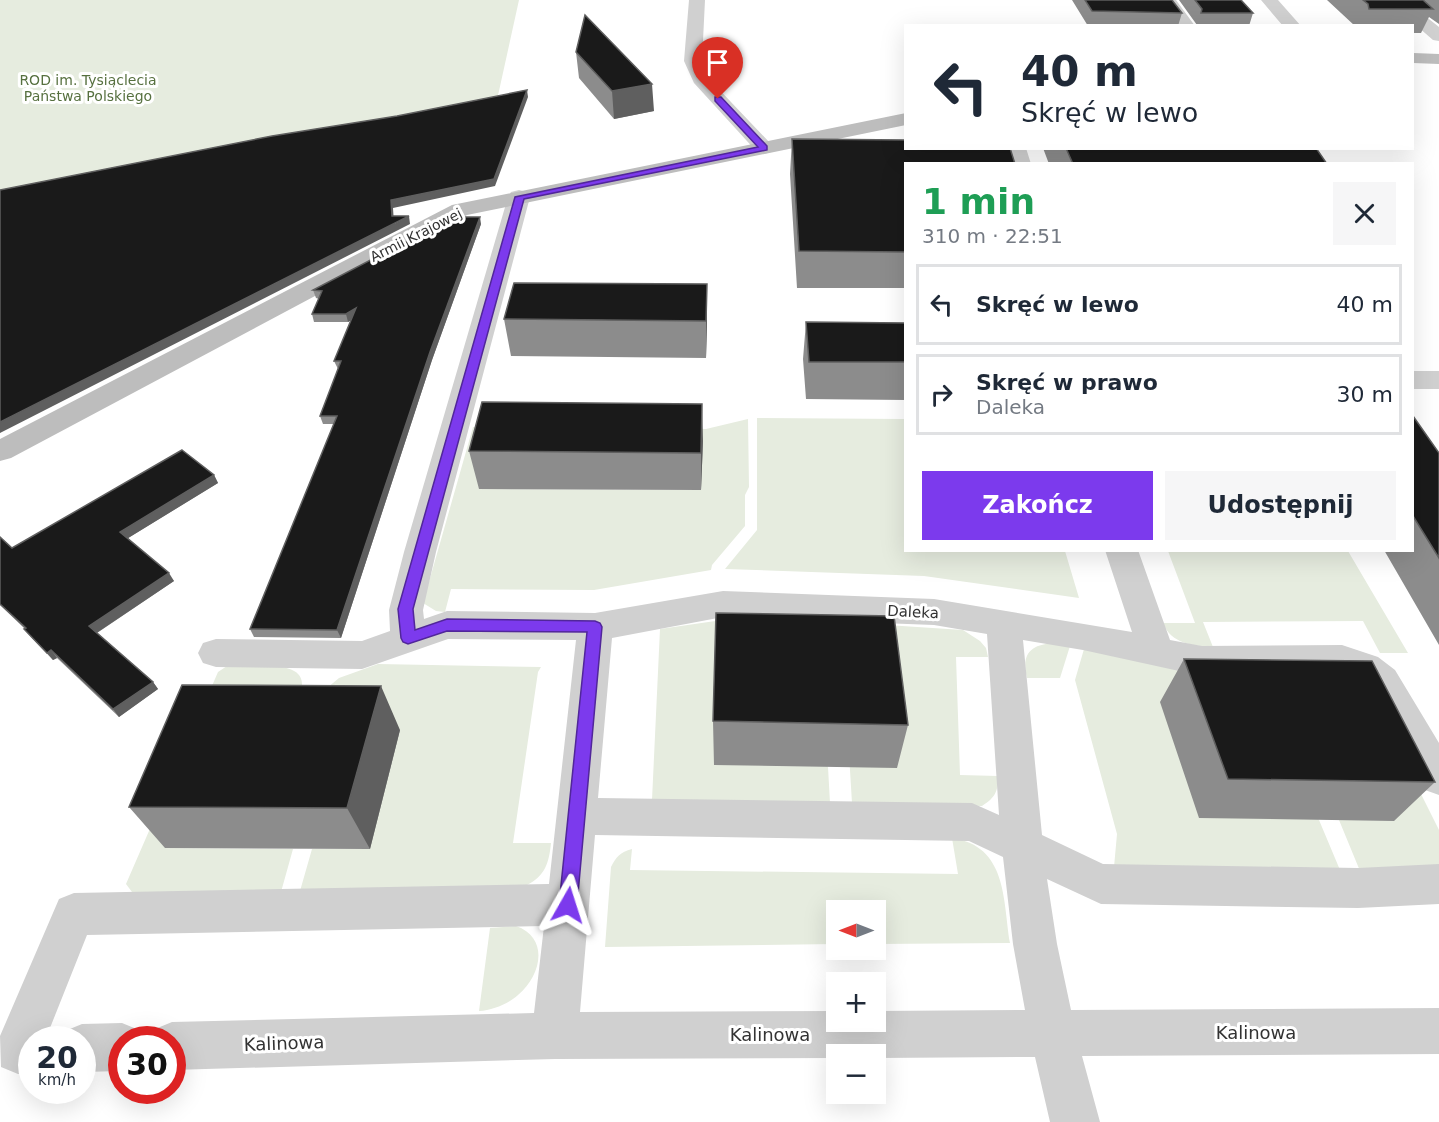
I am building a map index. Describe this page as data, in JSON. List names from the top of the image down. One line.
{"streets":{"street":["Armii Krajowej","Daleka","Kalinowa"]},"parks":["ROD im. Tysiąclecia Państwa Polskiego"],"north":"left","page":{"turn":["40 m","Skręć w lewo"],"heading":["1 min","310 m · 22:51"],"list":[{"name":"Skręć w lewo","value":"40 m"},{"name":"Skręć w prawo","note":"Daleka","value":"30 m"}],"buttons":["Zakończ","Udostępnij"],"map_buttons":["+","−"],"speed":"20 km/h","limit":"30"}}
